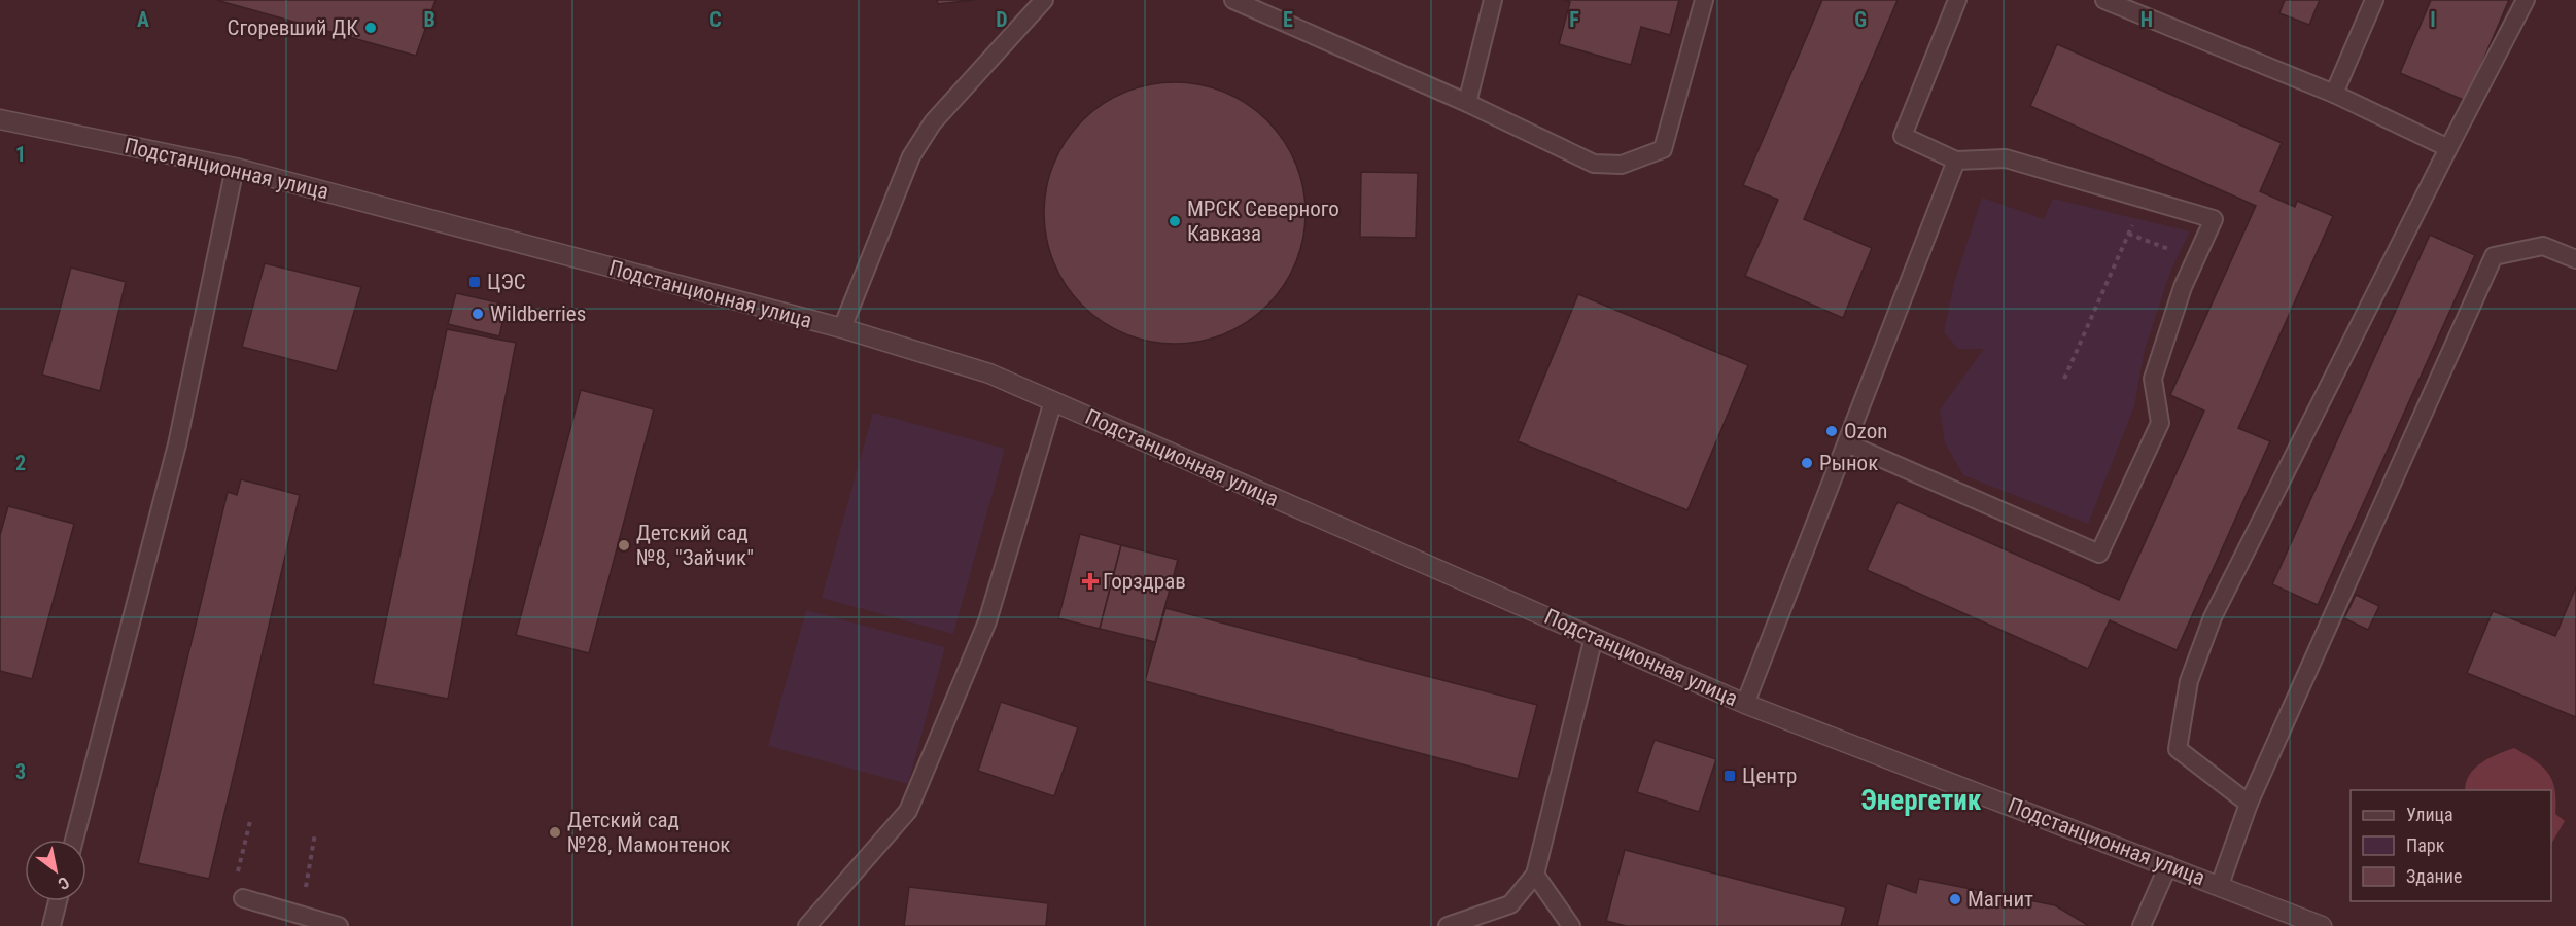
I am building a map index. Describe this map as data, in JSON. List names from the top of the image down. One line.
{"streets":{"street":["Подстанционная улица"]},"districts":["Энергетик"],"places":{"other":["Сгоревший ДК","МРСК Северного Кавказа","Wildberries","Ozon","Рынок","Детский сад №8, \"Зайчик\"","Детский сад №28, Мамонтенок","Магнит"],"transit":["ЦЭС","Центр"],"health":["Горздрав"]},"legend":["Улица","Парк","Здание"],"north":"bottom right","grid":{"columns":["A","B","C","D","E","F","G","H","I"],"rows":["1","2","3"]}}
